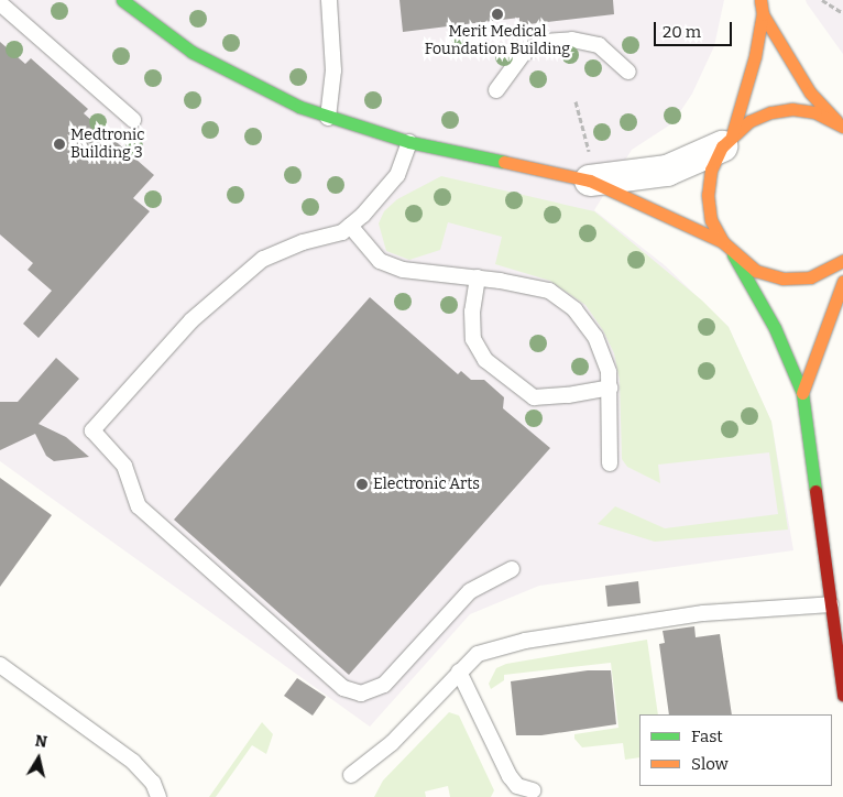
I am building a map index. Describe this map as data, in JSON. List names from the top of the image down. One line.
{"places":["Merit Medical Foundation Building","Medtronic Building 3","Electronic Arts"],"legend":["Fast","Slow"],"scale_bar":"20 m","north":"top"}
